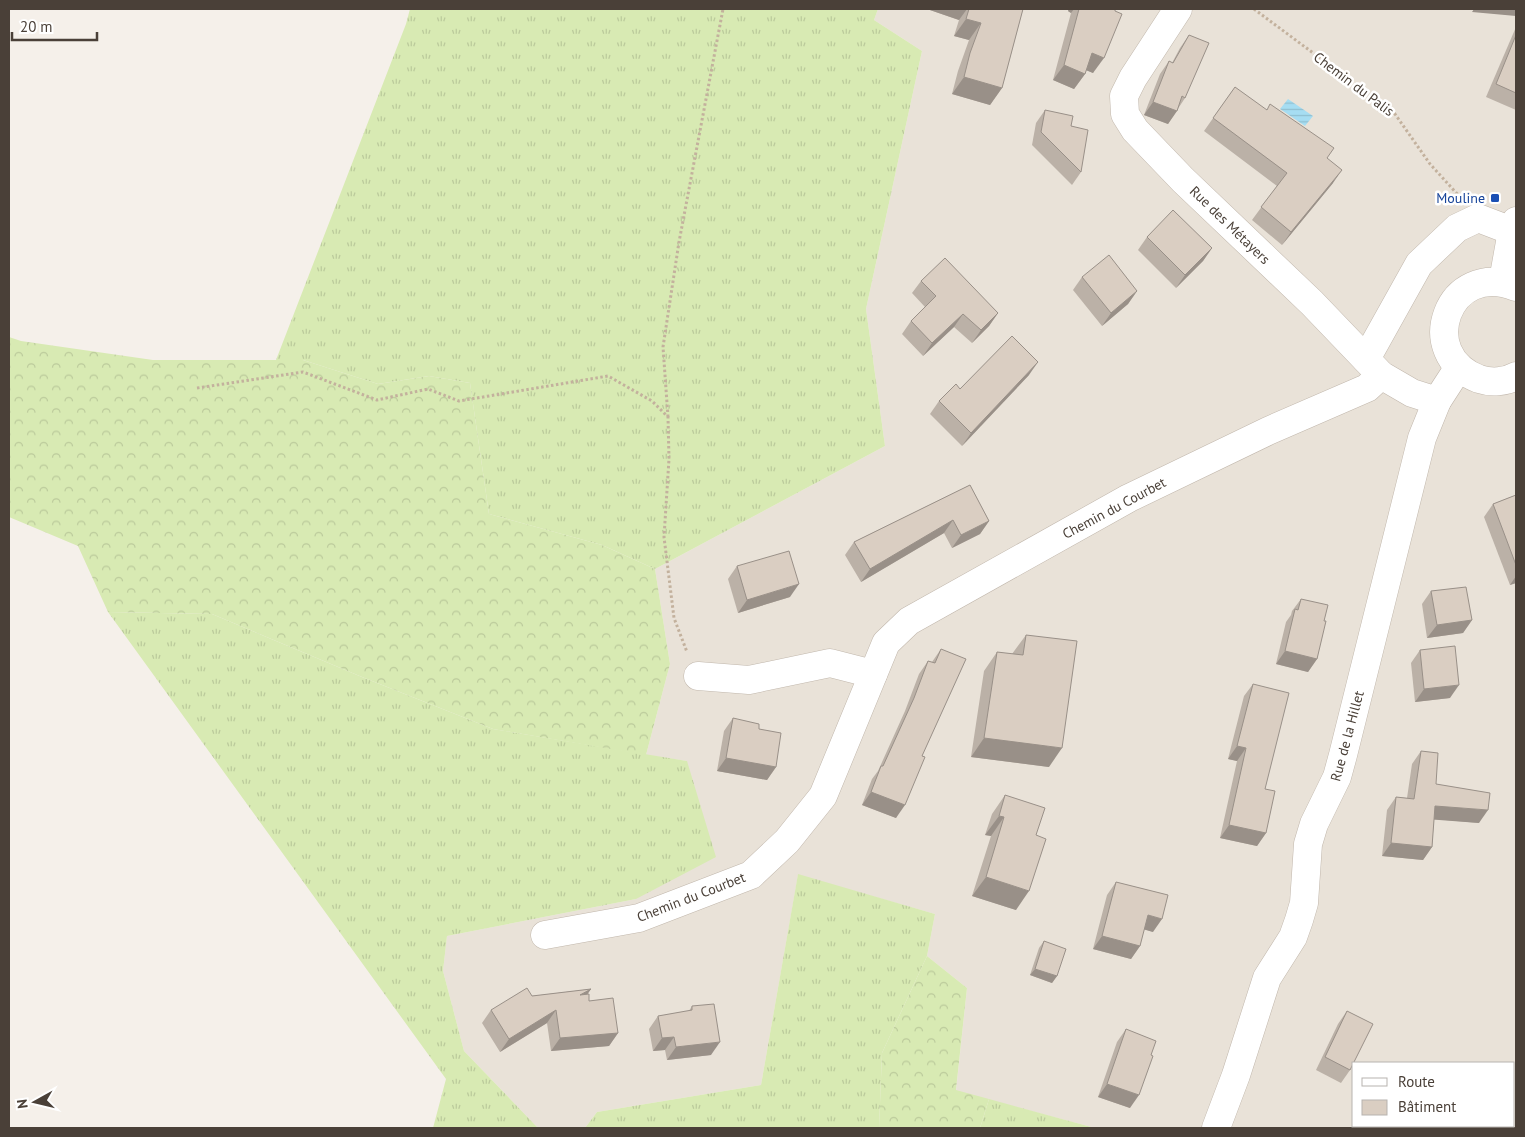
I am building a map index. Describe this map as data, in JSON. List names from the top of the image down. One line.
{"streets":{"street":["Rue des Métayers","Chemin du Courbet","Rue de la Hillet"],"path":["Chemin du Palis"]},"crossings":[["Rue des Métayers","Chemin du Courbet"],["Rue des Métayers","Rue de la Hillet"]],"places":{"transit":["Mouline"]},"legend":["Route","Bâtiment"],"scale_bar":"20 m","north":"left"}
